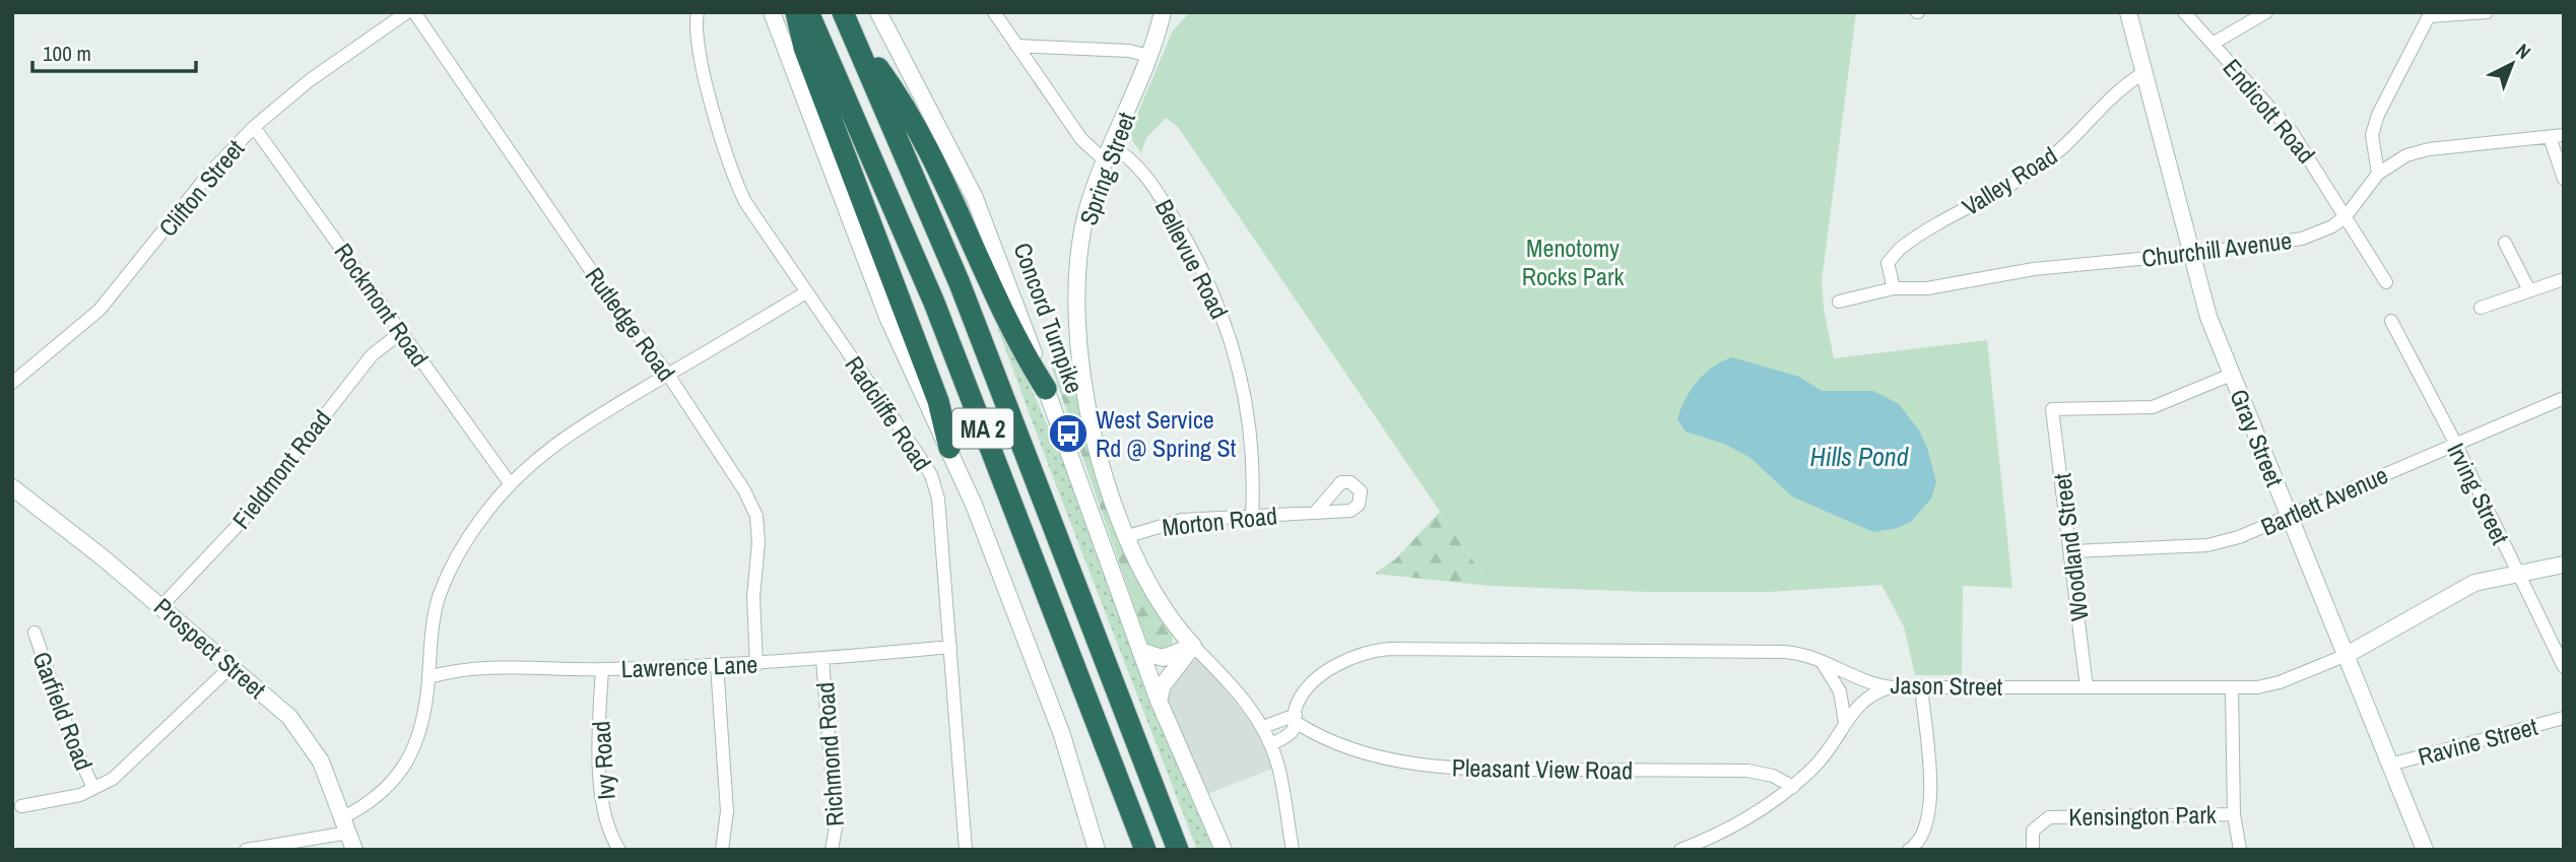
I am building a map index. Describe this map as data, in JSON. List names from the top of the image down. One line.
{"streets":{"highway":["MA 2"],"street":["Endicott Road","Spring Street","Valley Road","Clifton Street","Churchill Avenue","Bellevue Road","Rockmont Road","Concord Turnpike","Rutledge Road","Radcliffe Road","Gray Street","Fieldmont Road","Irving Street","Bartlett Avenue","Morton Road","Woodland Street","Prospect Street","Lawrence Lane","Jason Street","Garfield Road","Ravine Street","Richmond Road","Ivy Road","Pleasant View Road","Kensington Park"]},"crossings":[["Endicott Road","Churchill Avenue"],["Spring Street","Bellevue Road"],["Spring Street","Morton Road"],["Spring Street","Jason Street"],["Valley Road","Churchill Avenue"],["Valley Road","Gray Street"],["Clifton Street","Rockmont Road"],["Churchill Avenue","Gray Street"],["Bellevue Road","Morton Road"],["Rockmont Road","Fieldmont Road"],["Rutledge Road","Lawrence Lane"],["Radcliffe Road","Lawrence Lane"],["Gray Street","Bartlett Avenue"],["Gray Street","Woodland Street"],["Gray Street","Jason Street"],["Gray Street","Ravine Street"],["Fieldmont Road","Prospect Street"],["Irving Street","Bartlett Avenue"],["Irving Street","Jason Street"],["Bartlett Avenue","Woodland Street"],["Woodland Street","Jason Street"],["Lawrence Lane","Richmond Road"],["Lawrence Lane","Ivy Road"],["Jason Street","Pleasant View Road"]],"water":["Hills Pond"],"parks":["Menotomy Rocks Park"],"places":{"bus stop":["West Service Rd @ Spring St"]},"scale_bar":"100 m","north":"top right"}
